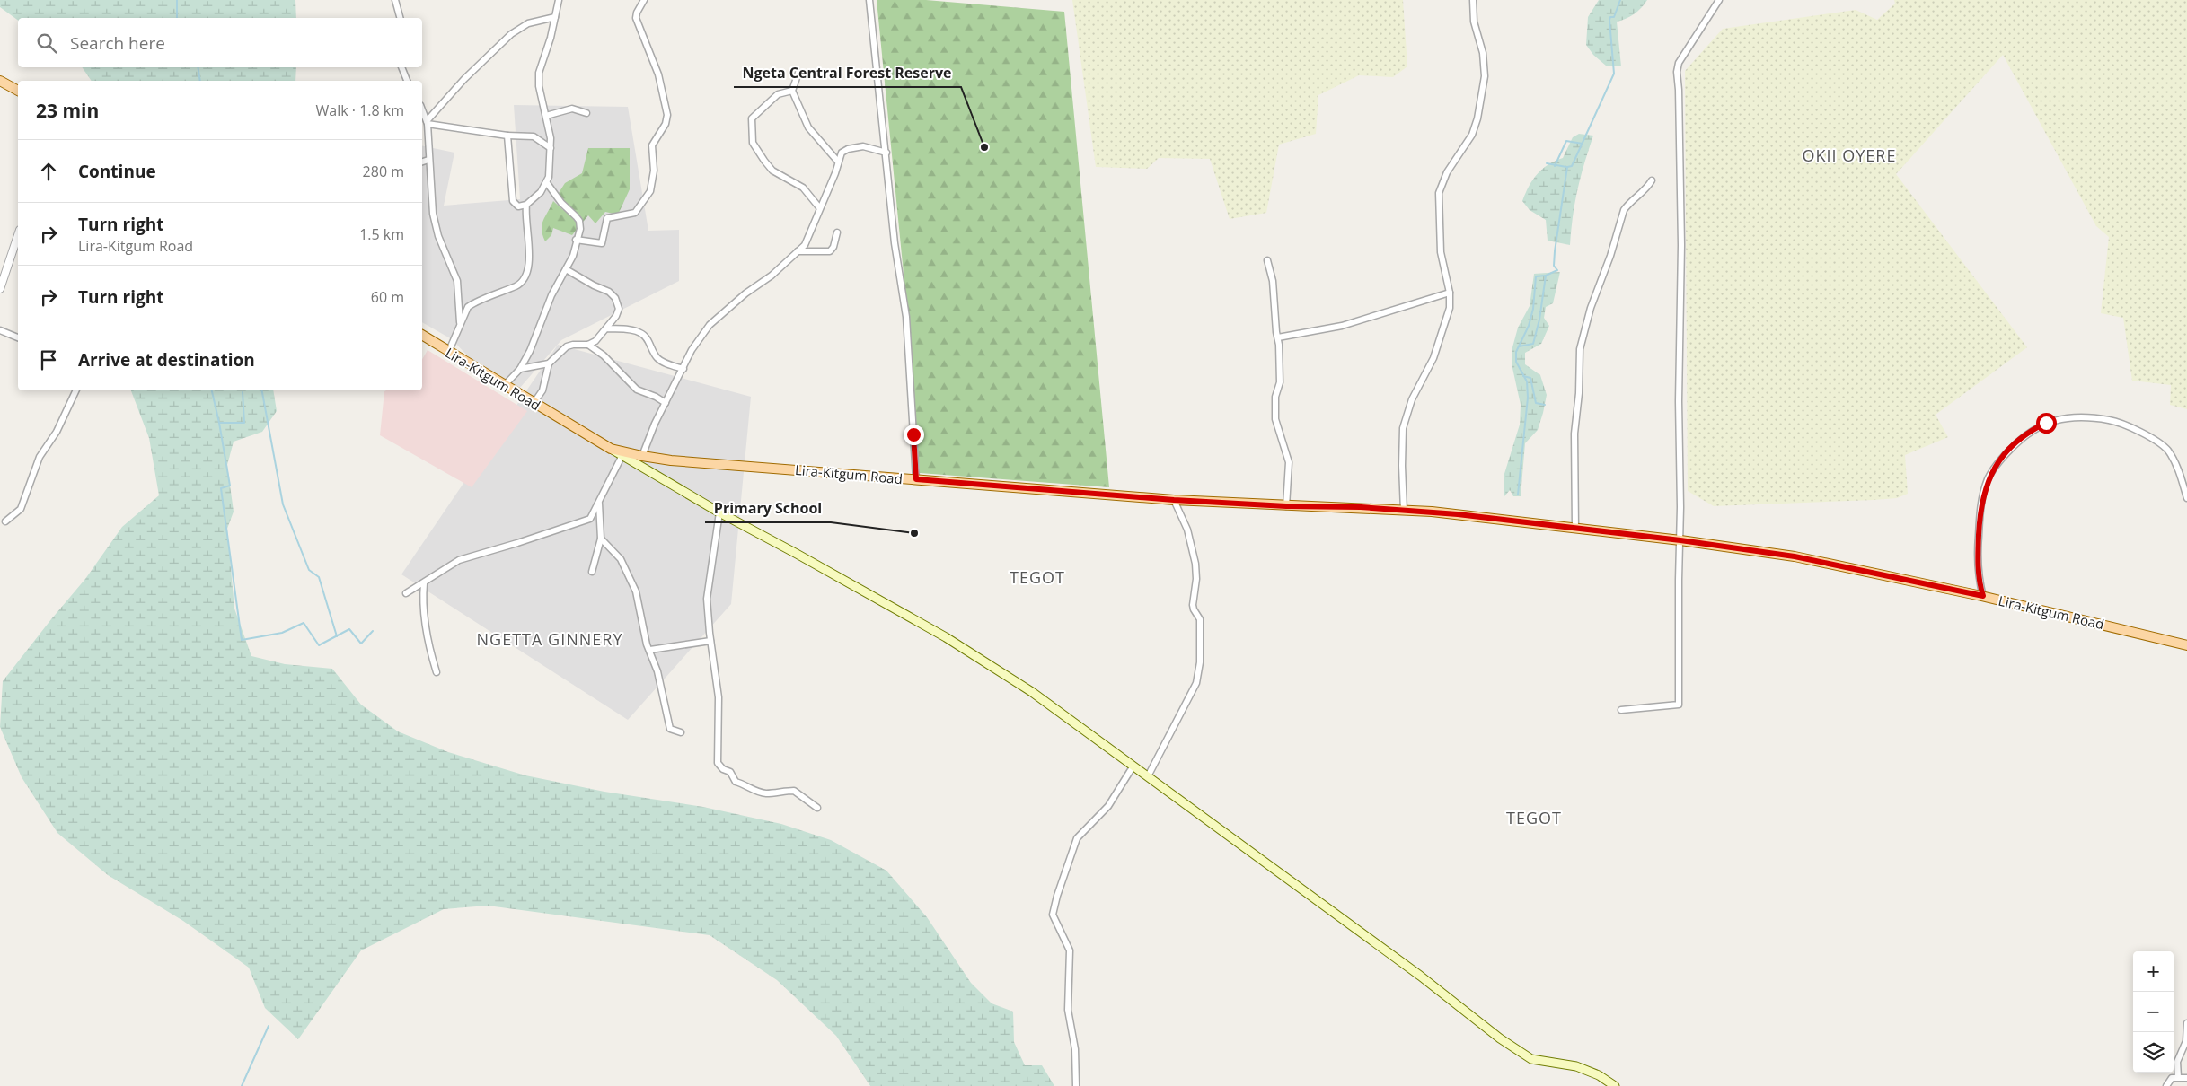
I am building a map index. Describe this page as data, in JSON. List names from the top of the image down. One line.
{"streets":{"main road":["Lira-Kitgum Road"]},"districts":["OKII OYERE","TEGOT","NGETTA GINNERY","TEGOT"],"places":["Ngeta Central Forest Reserve","Primary School"],"page":{"search":"Search here","heading":["23 min","Walk · 1.8 km"],"list":[["Continue","280 m"],["Turn right","Lira-Kitgum Road","1.5 km"],["Turn right","60 m"],"Arrive at destination"],"map_buttons":["+","−"]}}
